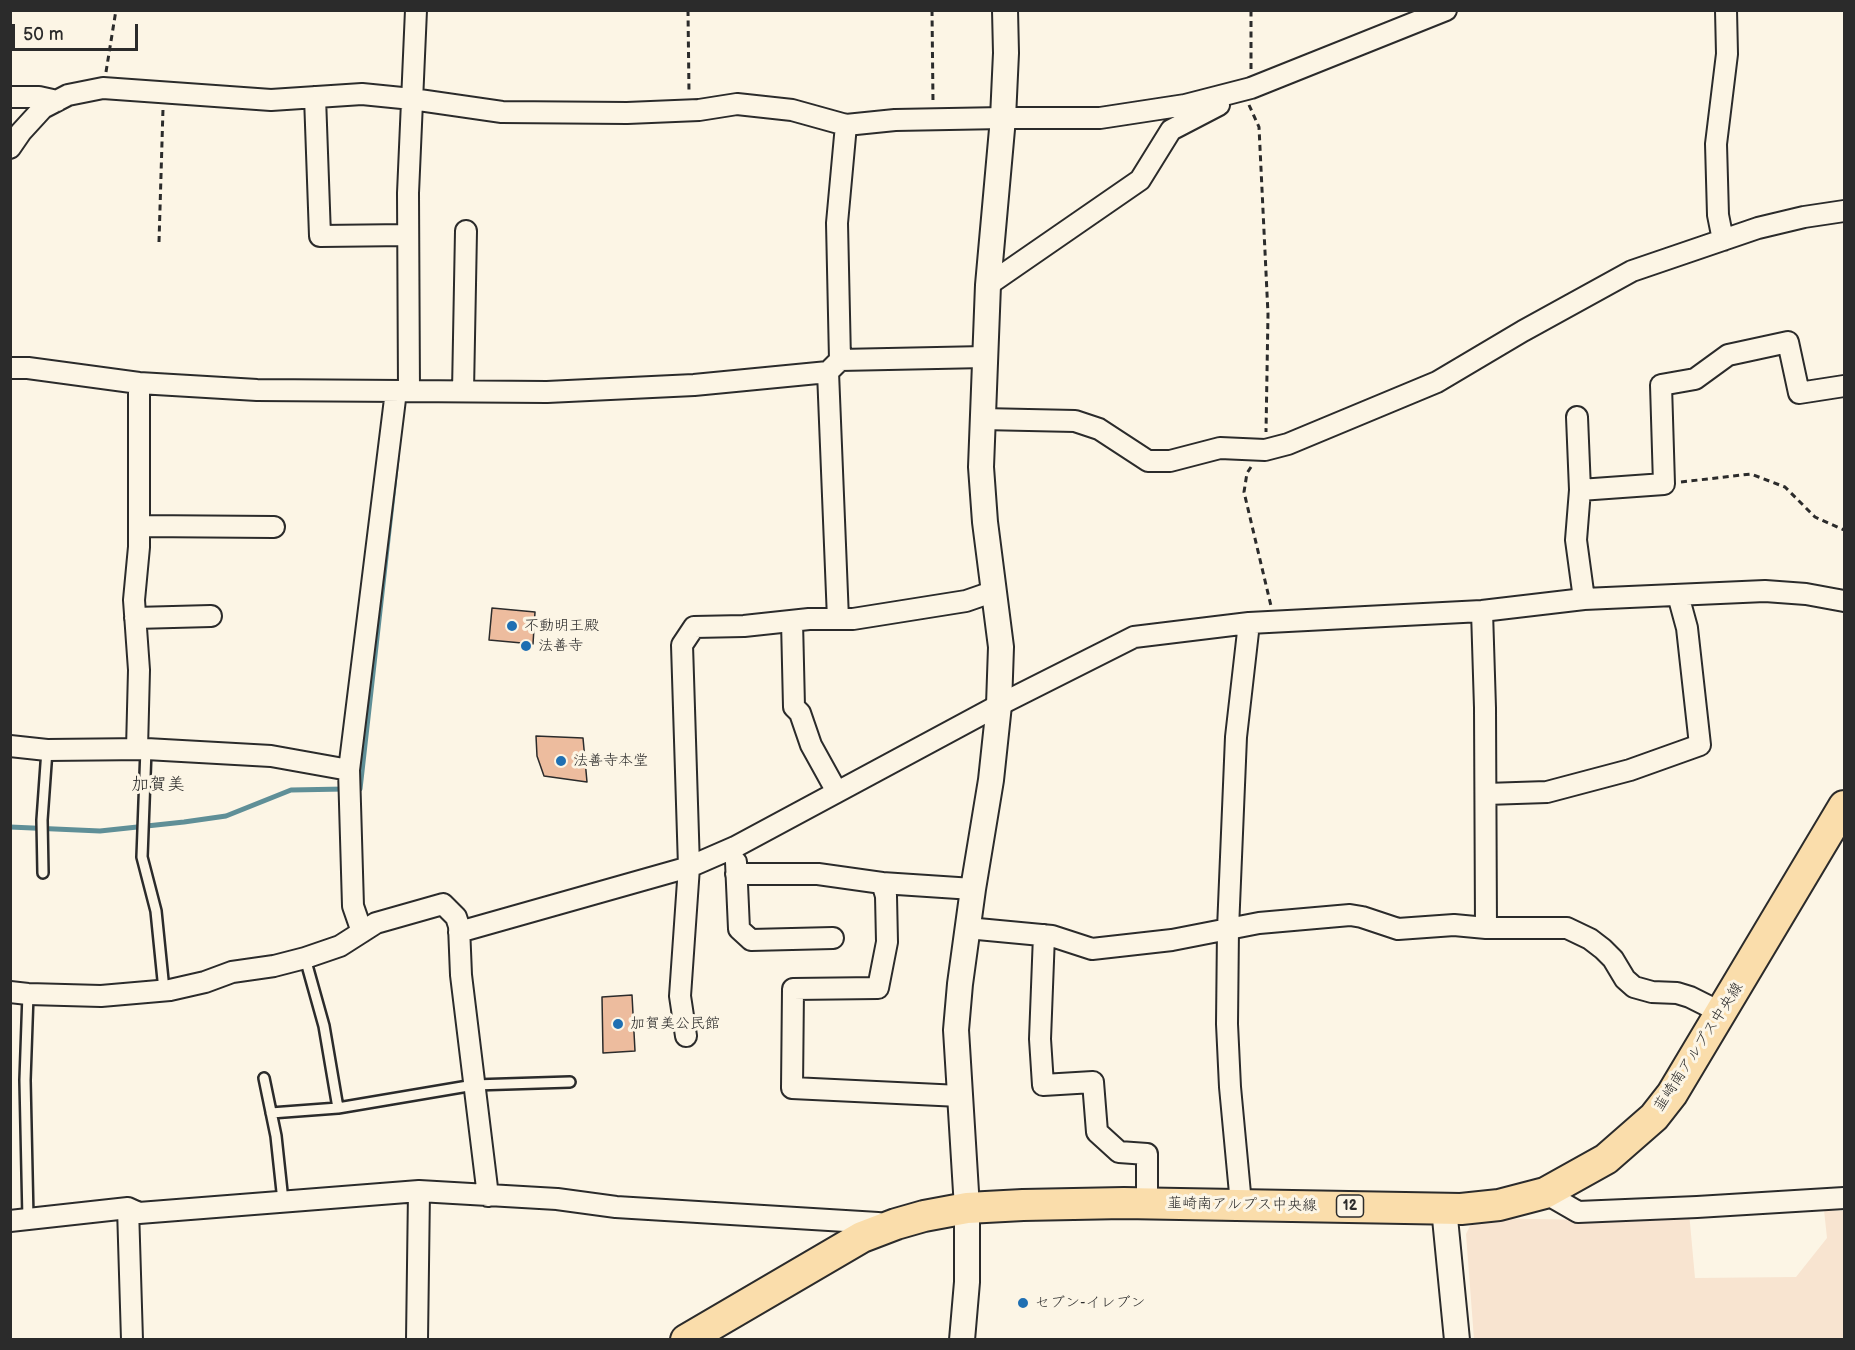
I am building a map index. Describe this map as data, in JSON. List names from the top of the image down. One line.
{"streets":{"main road":["韮崎南アルプス中央線","12"]},"districts":["加賀美"],"places":["不動明王殿","法善寺","法善寺本堂","加賀美公民館","セブン-イレブン"],"scale_bar":"50 m"}
